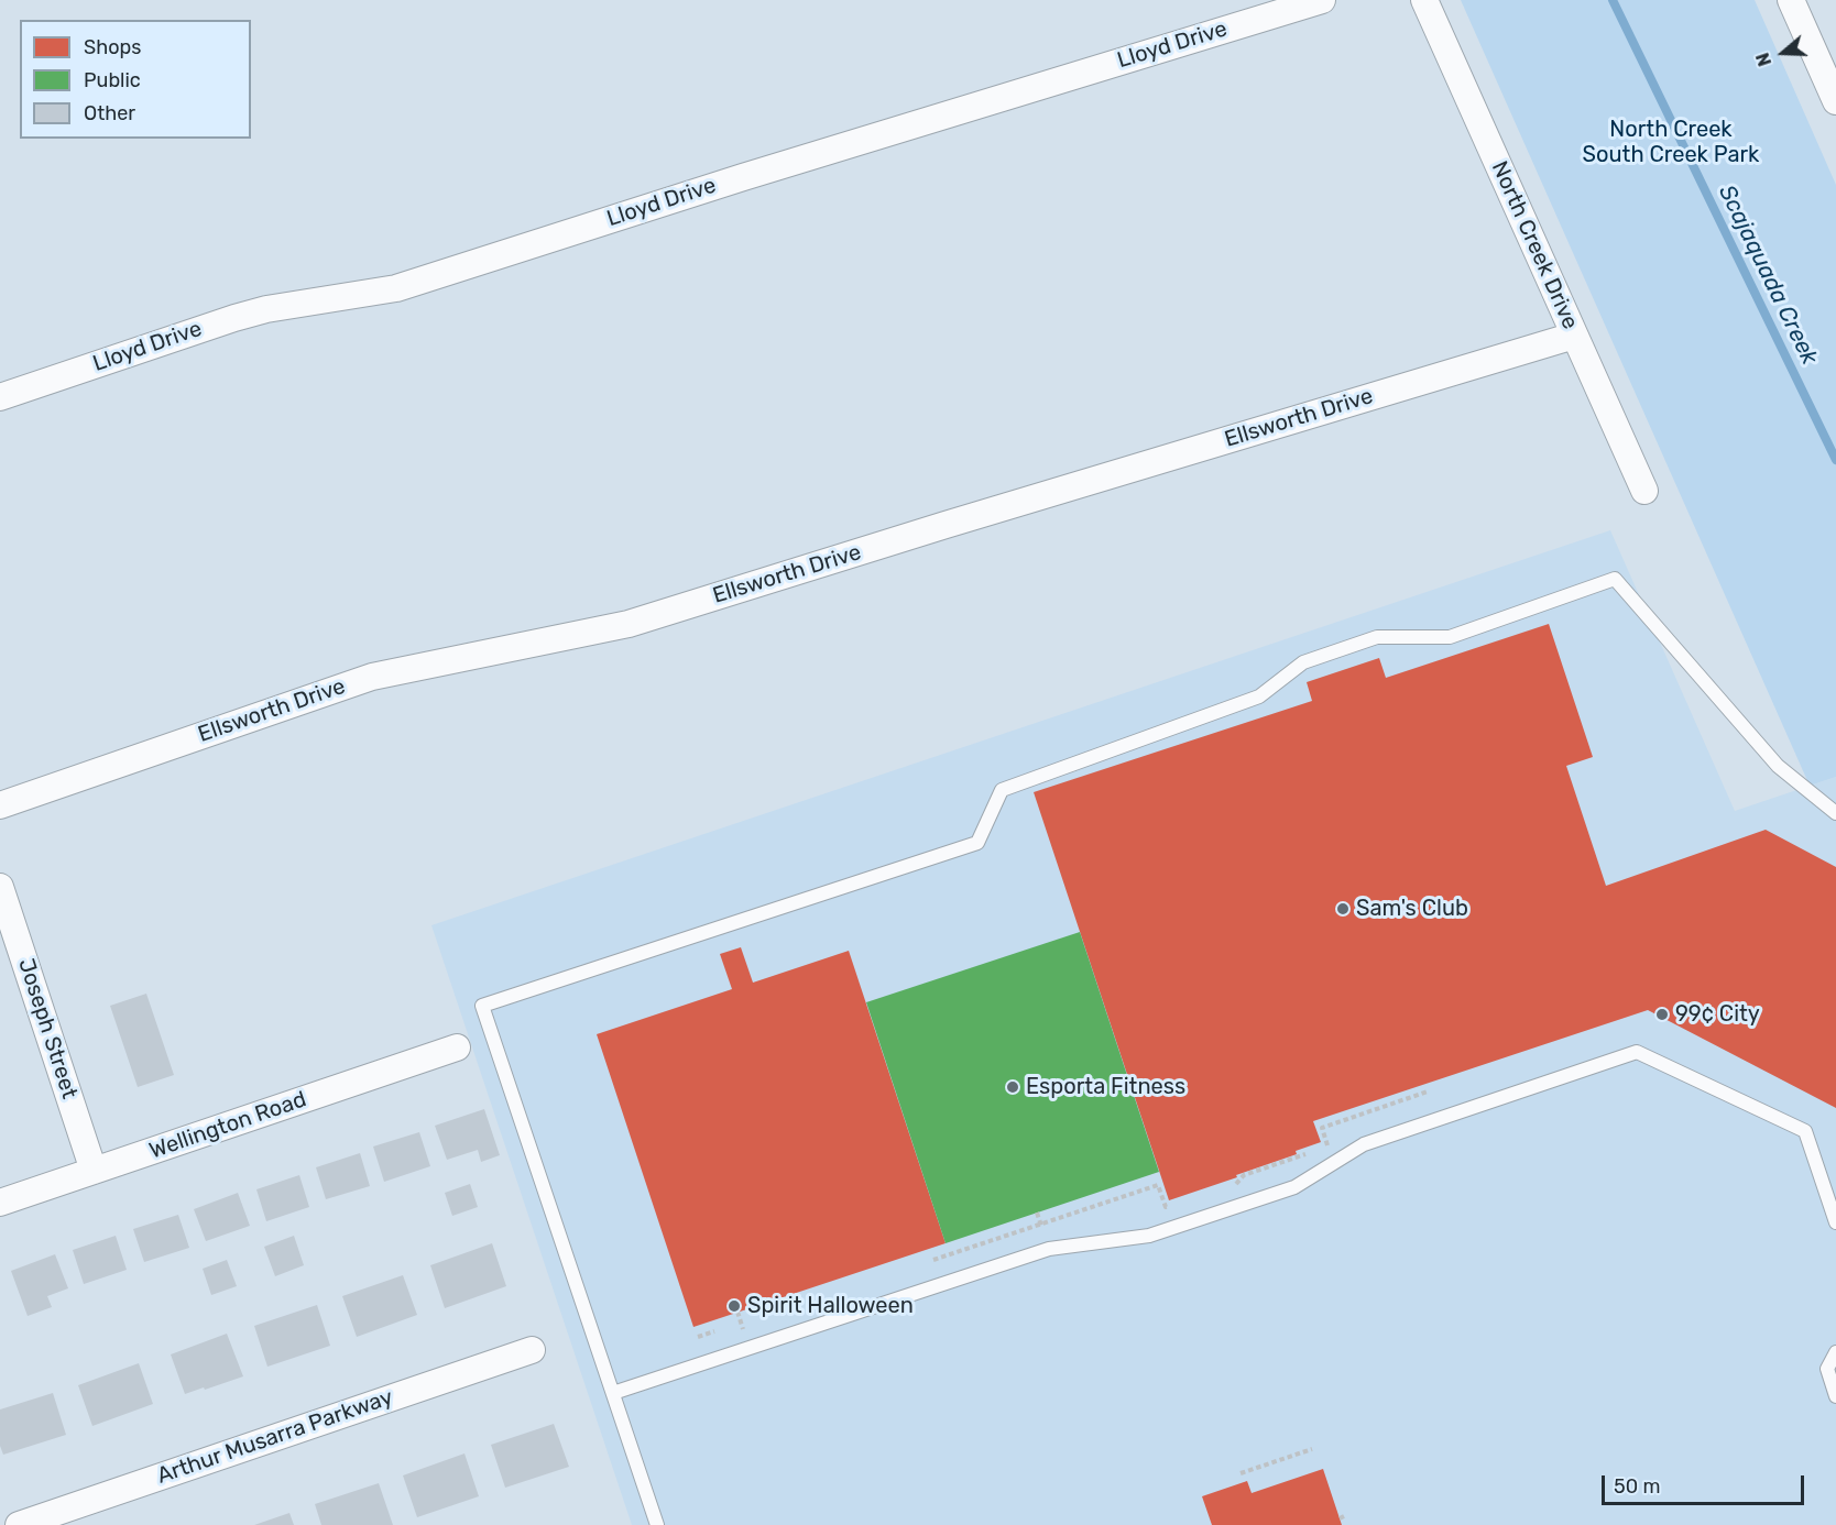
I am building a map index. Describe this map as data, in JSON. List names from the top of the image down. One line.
{"streets":{"street":["Lloyd Drive","North Creek Drive","Ellsworth Drive","Joseph Street","Wellington Road","Arthur Musarra Parkway"]},"crossings":[["North Creek Drive","Ellsworth Drive"],["Joseph Street","Wellington Road"]],"water":["Scajaquada Creek"],"parks":["North Creek South Creek Park"],"places":["Sam's Club","99¢ City","Esporta Fitness","Spirit Halloween"],"legend":["Shops","Public","Other"],"scale_bar":"50 m","north":"left"}
